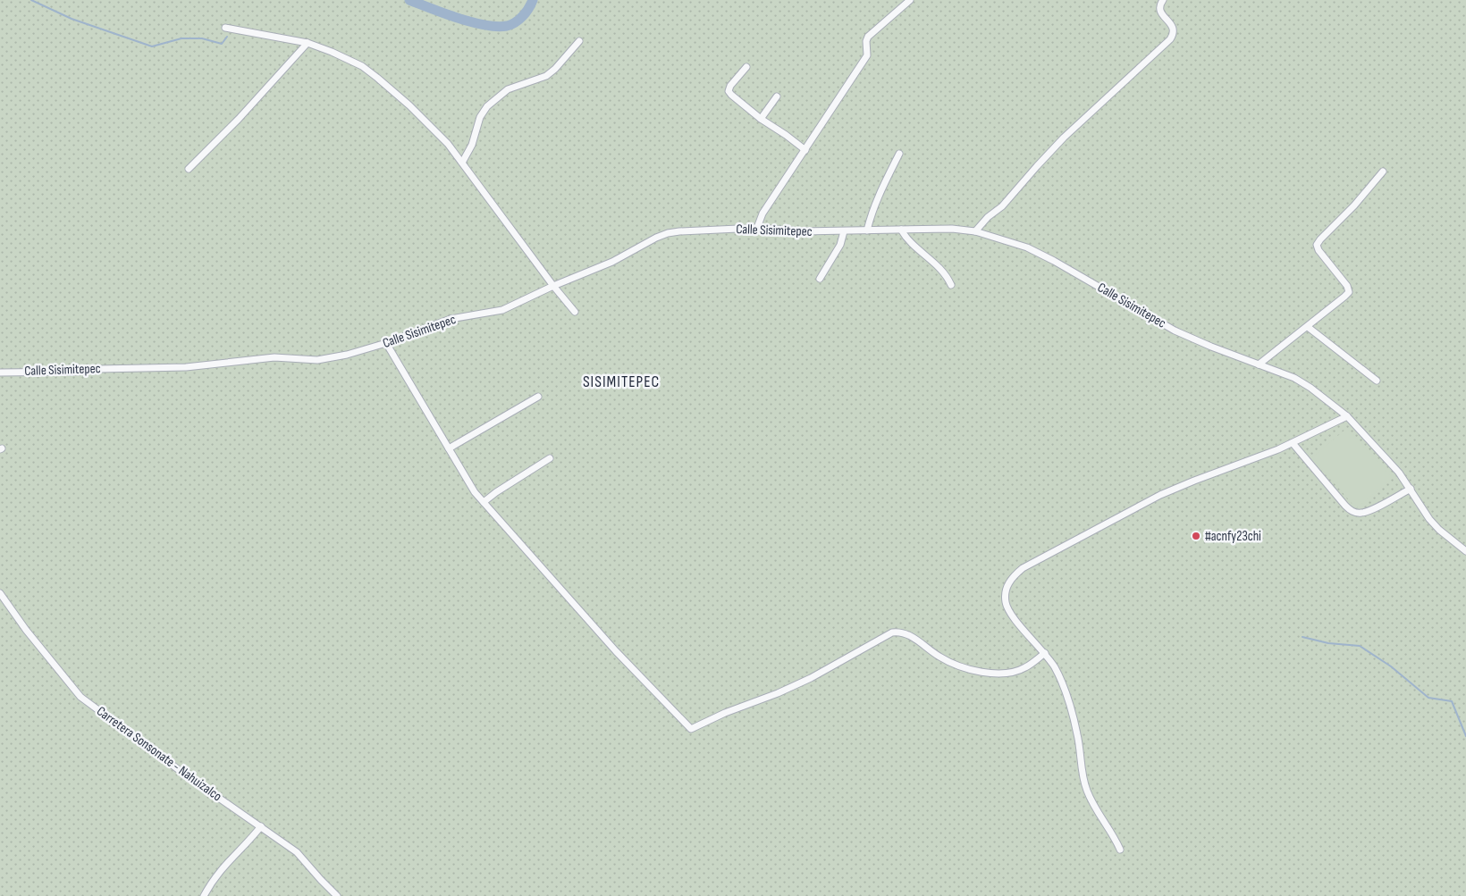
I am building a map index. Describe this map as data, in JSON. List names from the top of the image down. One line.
{"streets":{"street":["Calle Sisimitepec","Carretera Sonsonate - Nahuizalco"]},"districts":["SISIMITEPEC"],"places":["#acnfy23chi"]}
